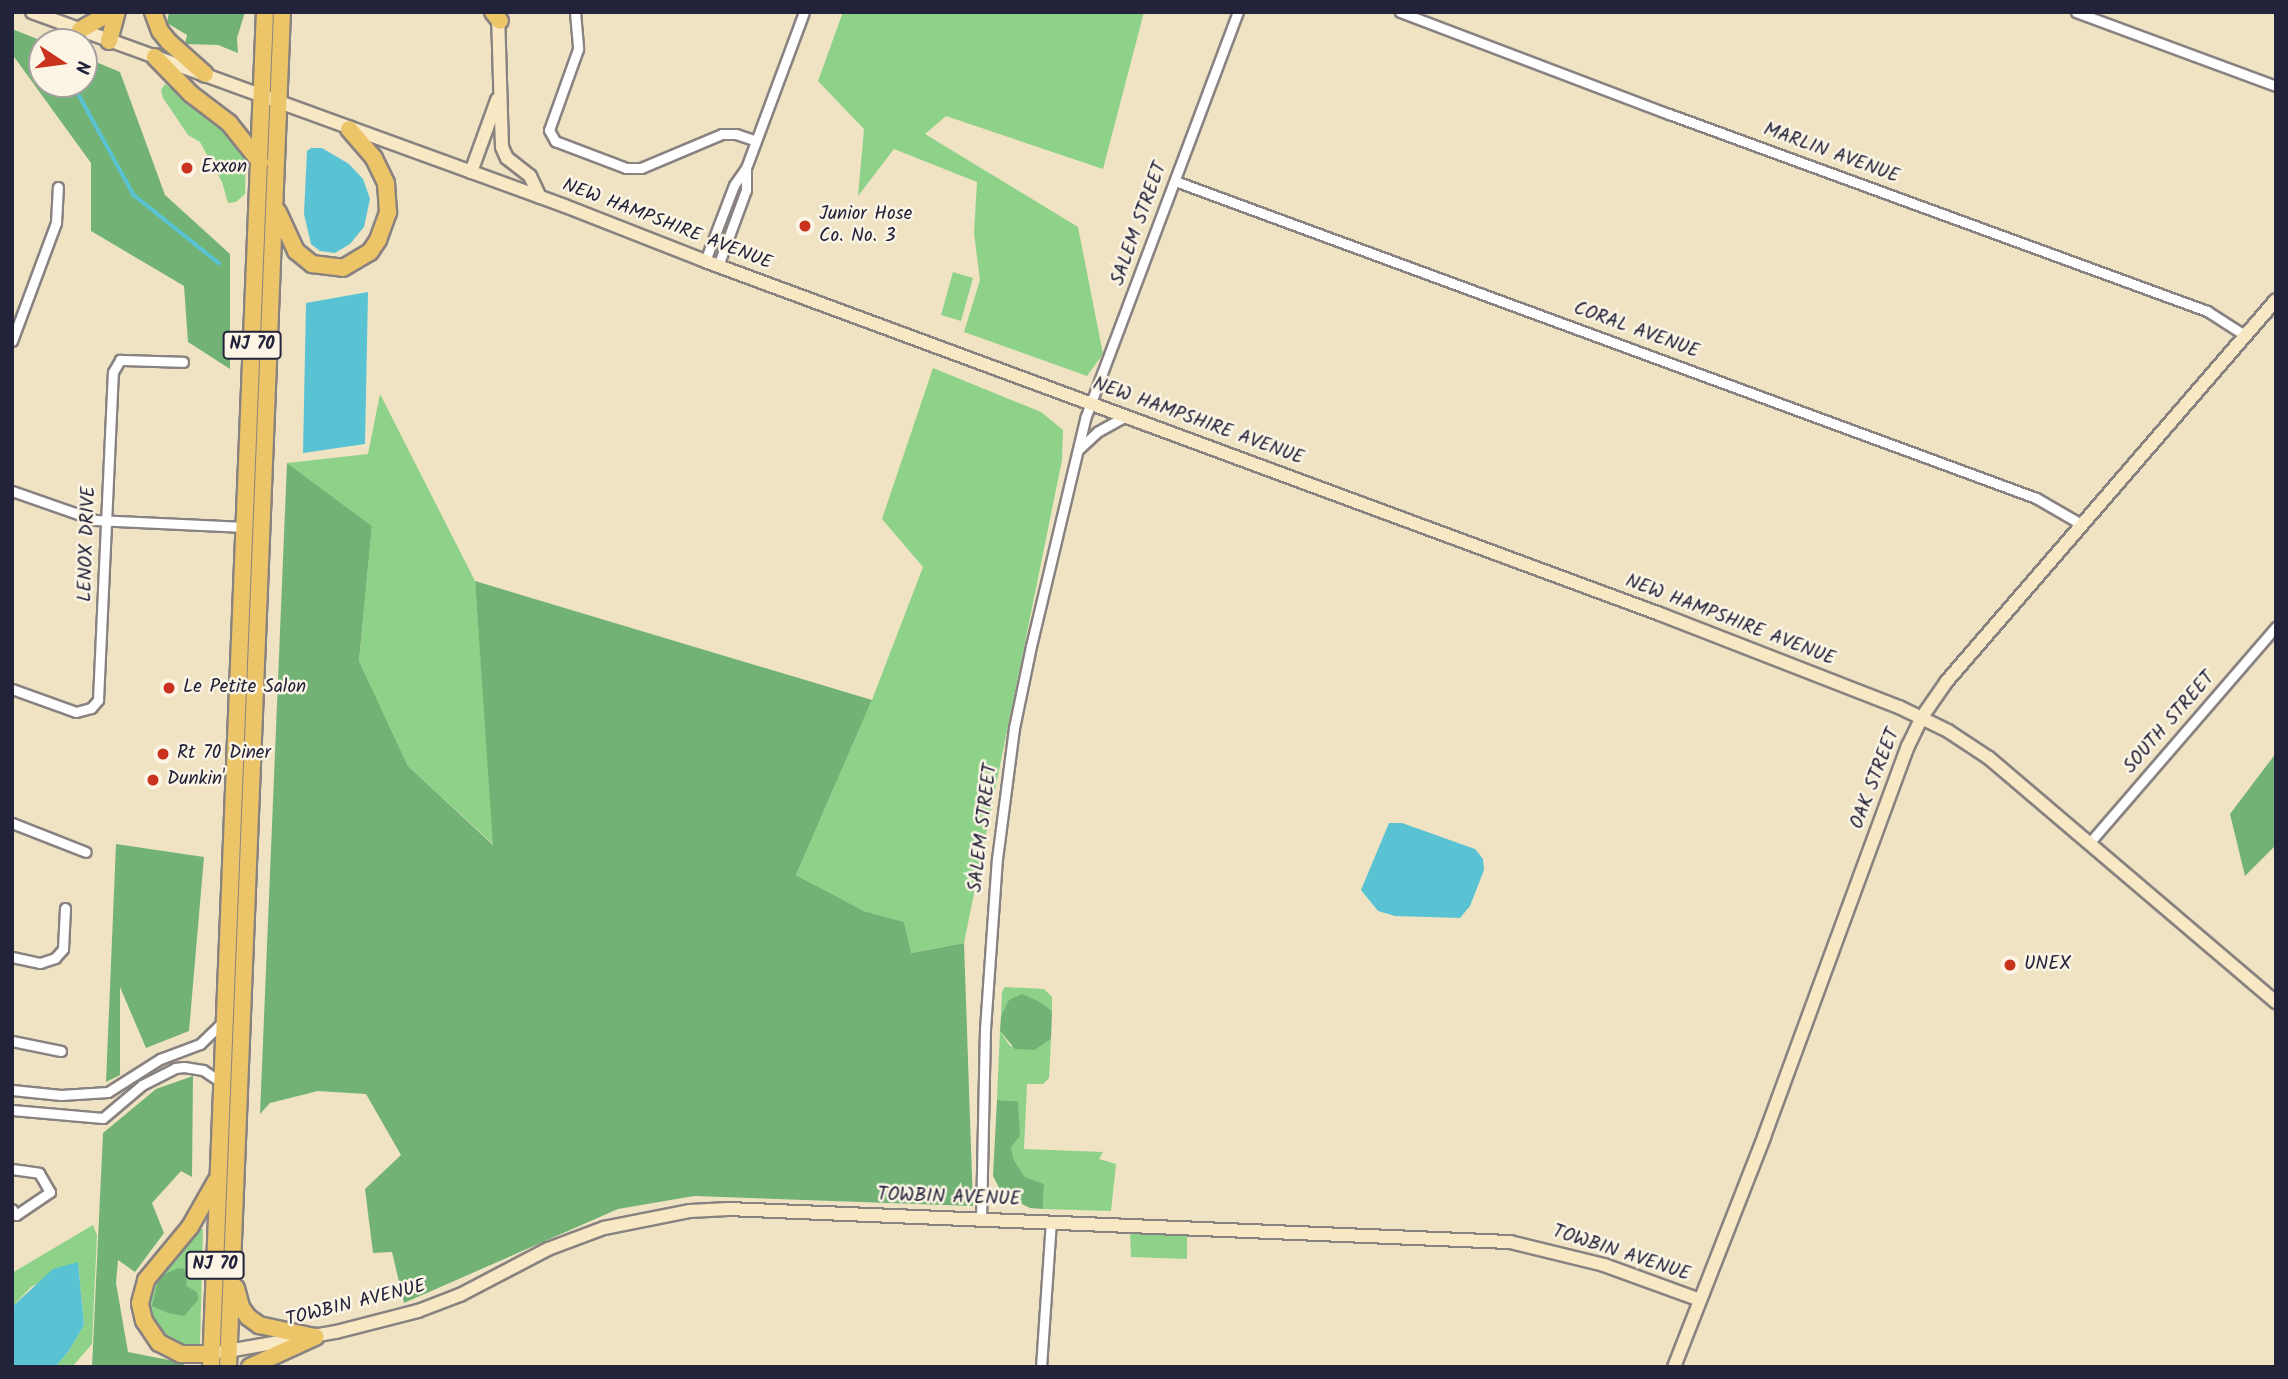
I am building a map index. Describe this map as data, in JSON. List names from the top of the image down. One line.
{"streets":{"highway":["NJ 70"],"street":["MARLIN AVENUE","SALEM STREET","NEW HAMPSHIRE AVENUE","CORAL AVENUE","LENOX DRIVE","SOUTH STREET","OAK STREET","TOWBIN AVENUE"]},"crossings":[["MARLIN AVENUE","OAK STREET"],["SALEM STREET","NEW HAMPSHIRE AVENUE"],["SALEM STREET","CORAL AVENUE"],["SALEM STREET","TOWBIN AVENUE"],["NEW HAMPSHIRE AVENUE","NJ 70"],["NEW HAMPSHIRE AVENUE","SOUTH STREET"],["NEW HAMPSHIRE AVENUE","OAK STREET"],["CORAL AVENUE","OAK STREET"],["NJ 70","TOWBIN AVENUE"],["OAK STREET","TOWBIN AVENUE"]],"places":["Exxon","Junior Hose Co. No. 3","Le Petite Salon","Rt 70 Diner","Dunkin'","UNEX"],"north":"right"}
